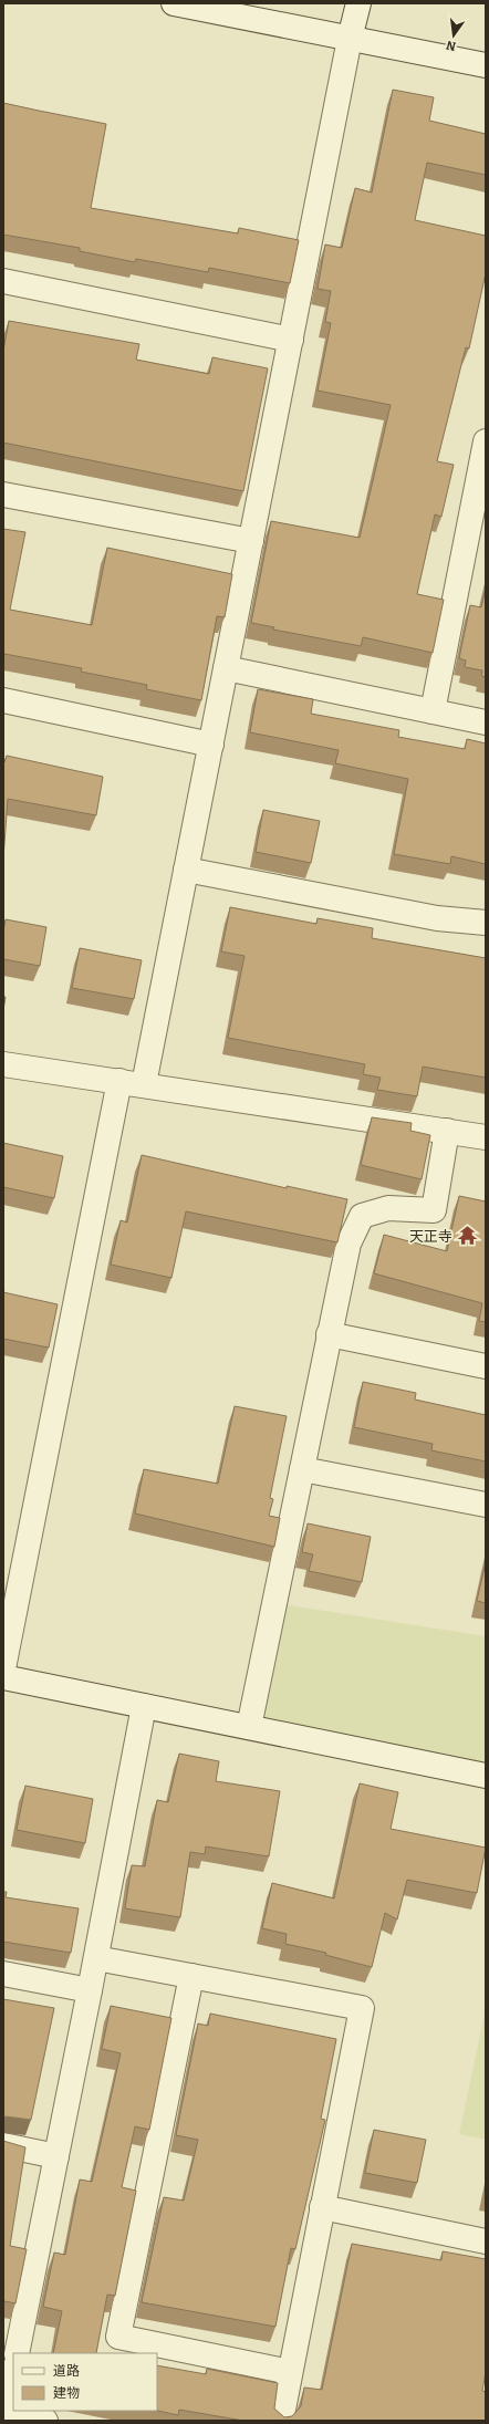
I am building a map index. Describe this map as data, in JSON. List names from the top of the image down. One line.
{"places":{"temple":["天正寺"]},"legend":["道路","建物"],"north":"bottom"}
